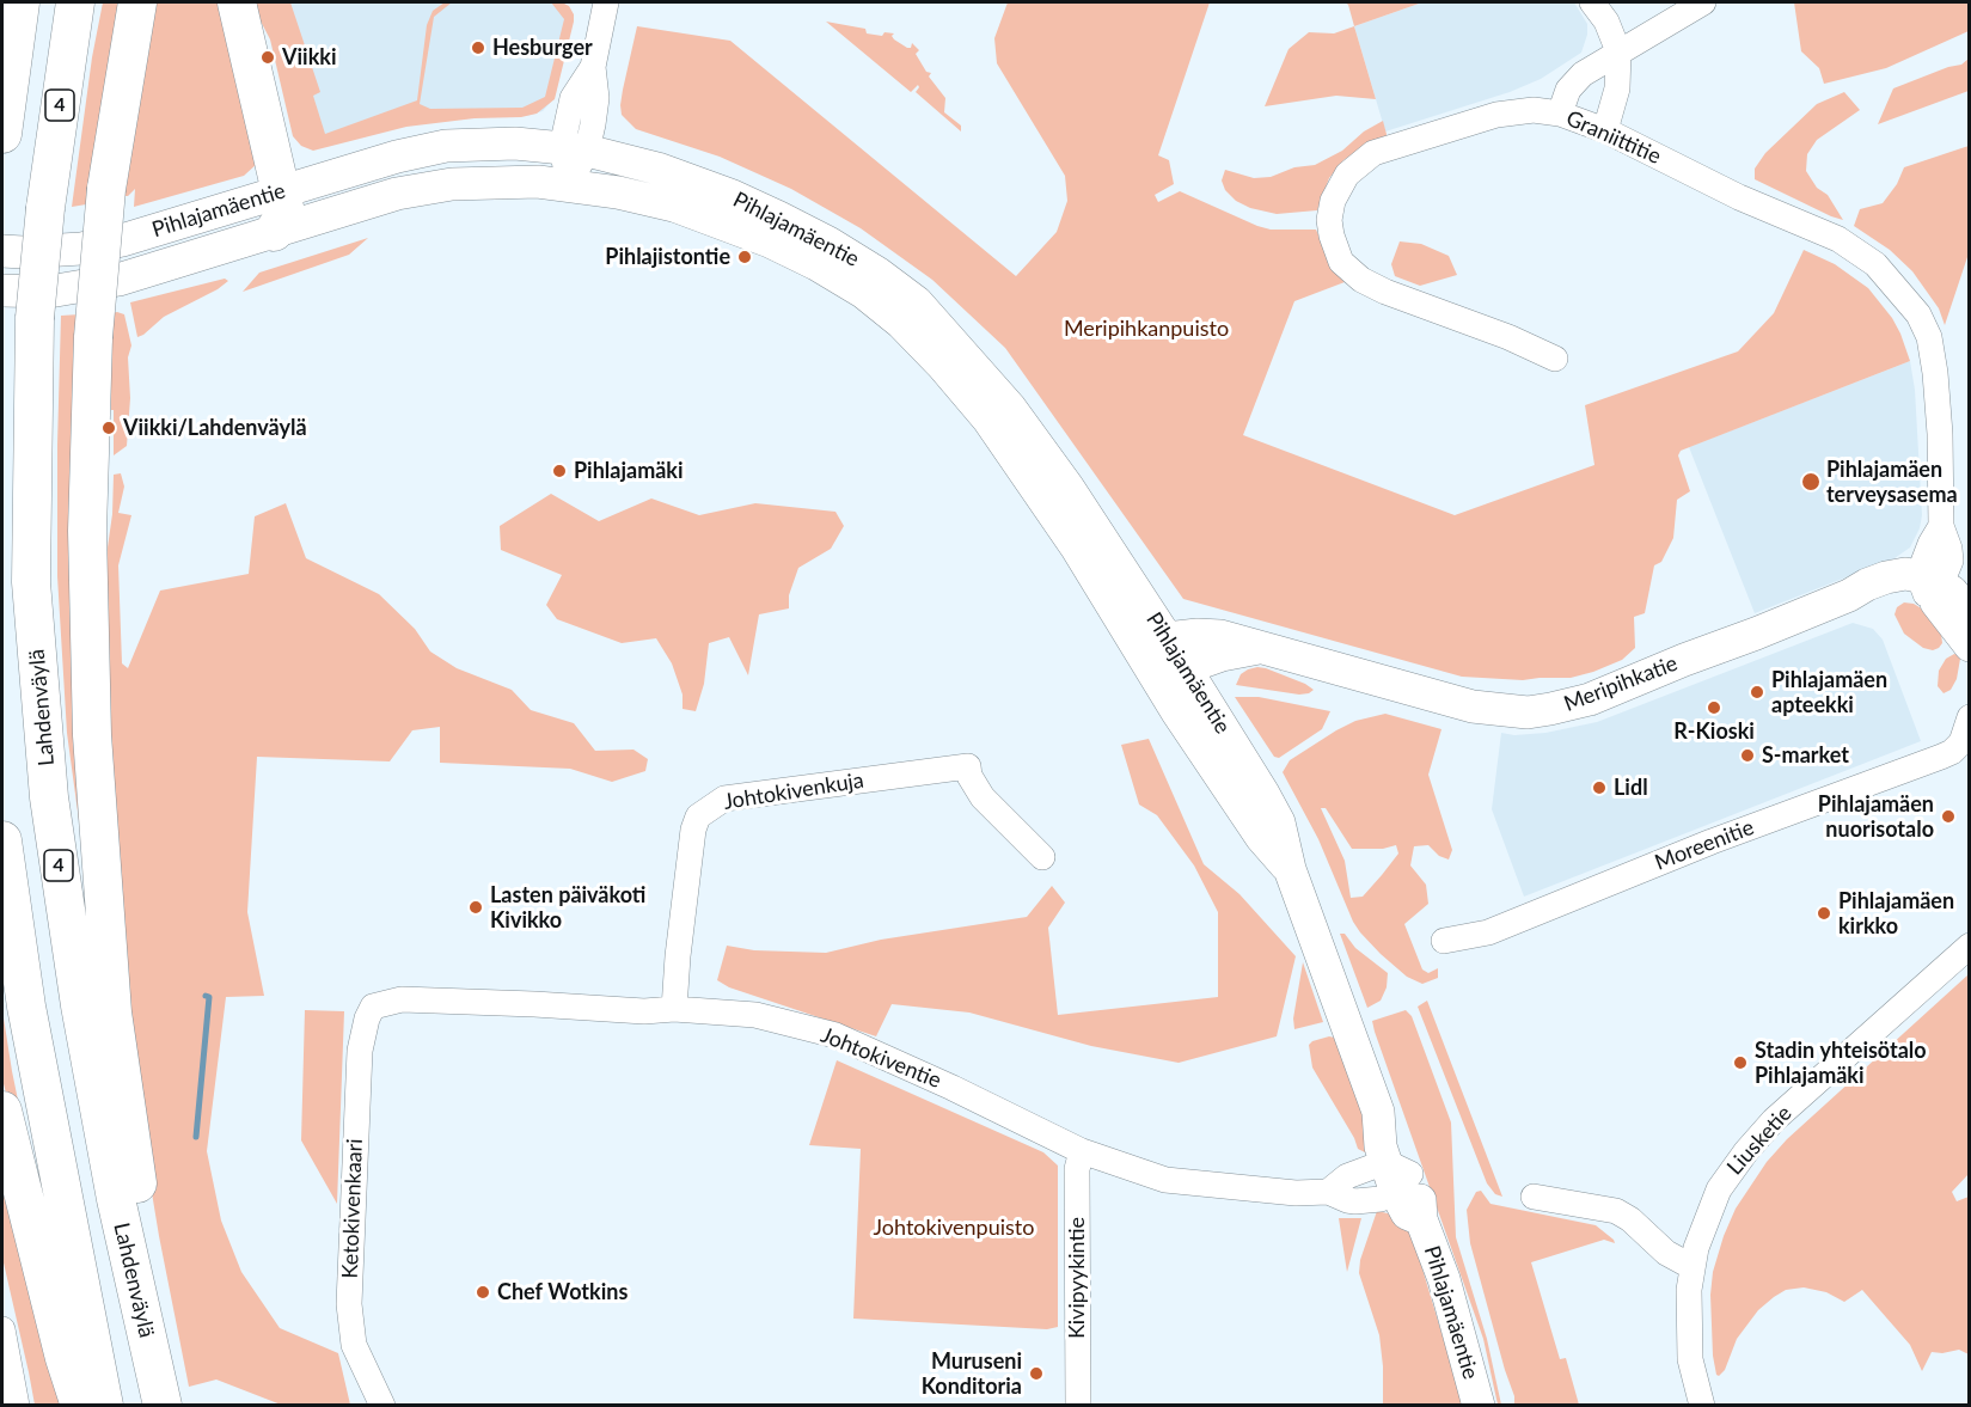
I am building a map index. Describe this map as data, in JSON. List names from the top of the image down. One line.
{"streets":{"highway":["4","Lahdenväylä"],"main road":["Pihlajamäentie","Meripihkatie"],"street":["Graniittitie","Johtokivenkuja","Moreenitie","Johtokiventie","Liusketie","Ketokivenkaari","Kivipyykintie"]},"crossings":[["Graniittitie","Meripihkatie"],["Pihlajamäentie","Meripihkatie"],["Pihlajamäentie","Johtokiventie"],["Johtokivenkuja","Johtokiventie"],["Johtokiventie","Ketokivenkaari"],["Johtokiventie","Kivipyykintie"]],"parks":["Meripihkanpuisto","Johtokivenpuisto"],"places":["Hesburger","Viikki","Pihlajistontie","Viikki/Lahdenväylä","Pihlajamäki","Pihlajamäen terveysasema","Pihlajamäen apteekki","R-Kioski","S-market","Lidl","Pihlajamäen nuorisotalo","Lasten päiväkoti Kivikko","Pihlajamäen kirkko","Stadin yhteisötalo Pihlajamäki","Chef Wotkins","Muruseni Konditoria"]}
